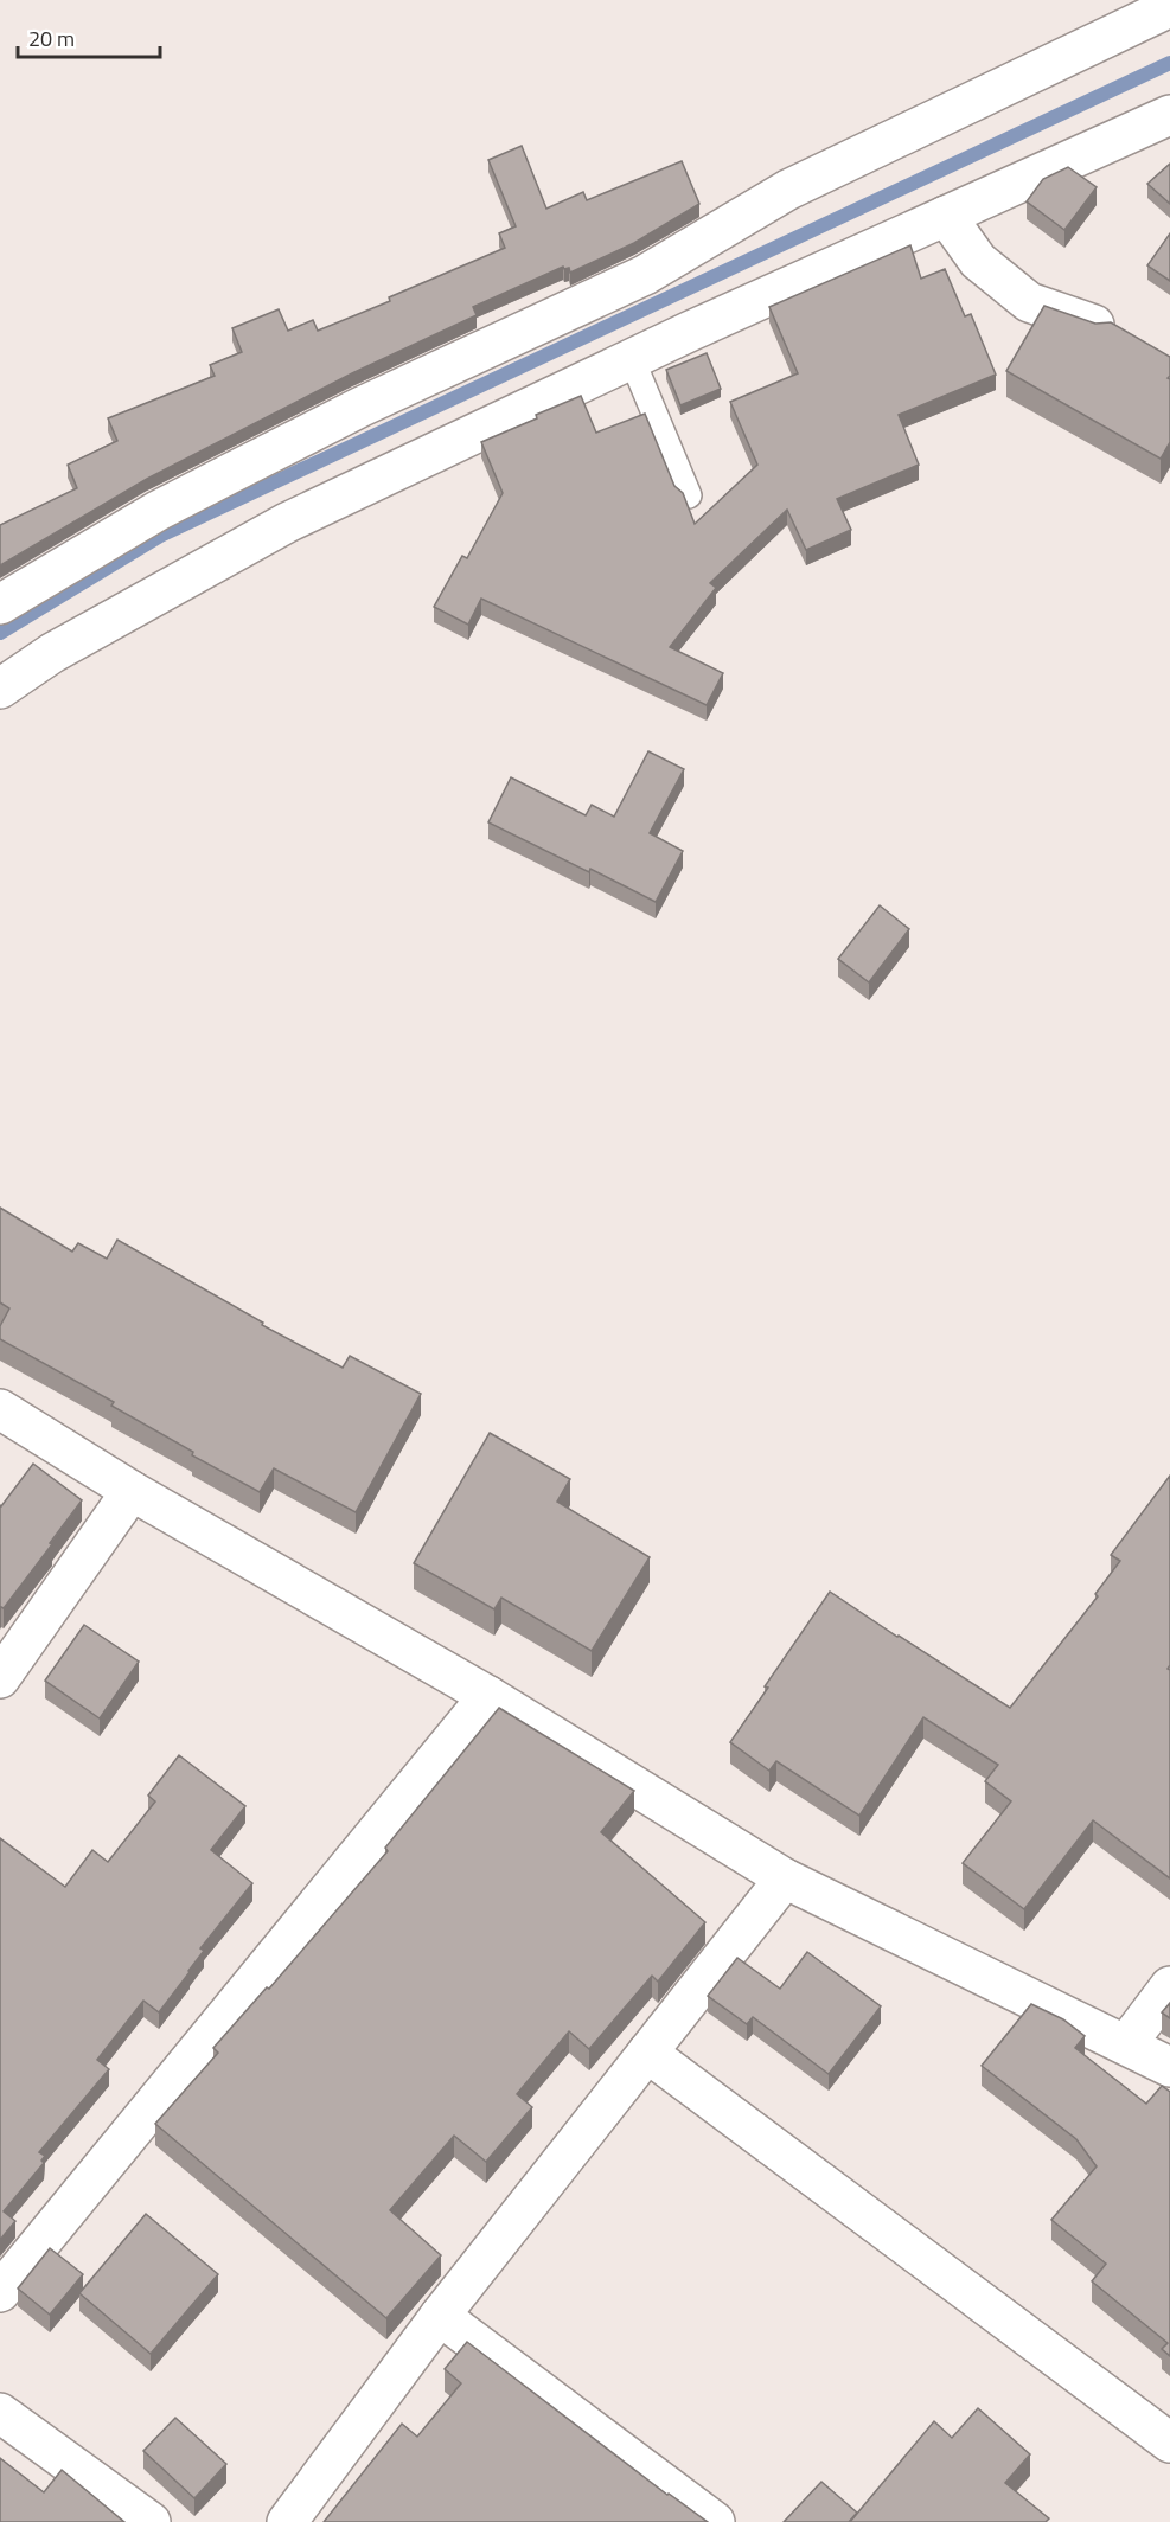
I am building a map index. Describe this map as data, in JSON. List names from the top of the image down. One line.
{"scale_bar":"20 m"}
